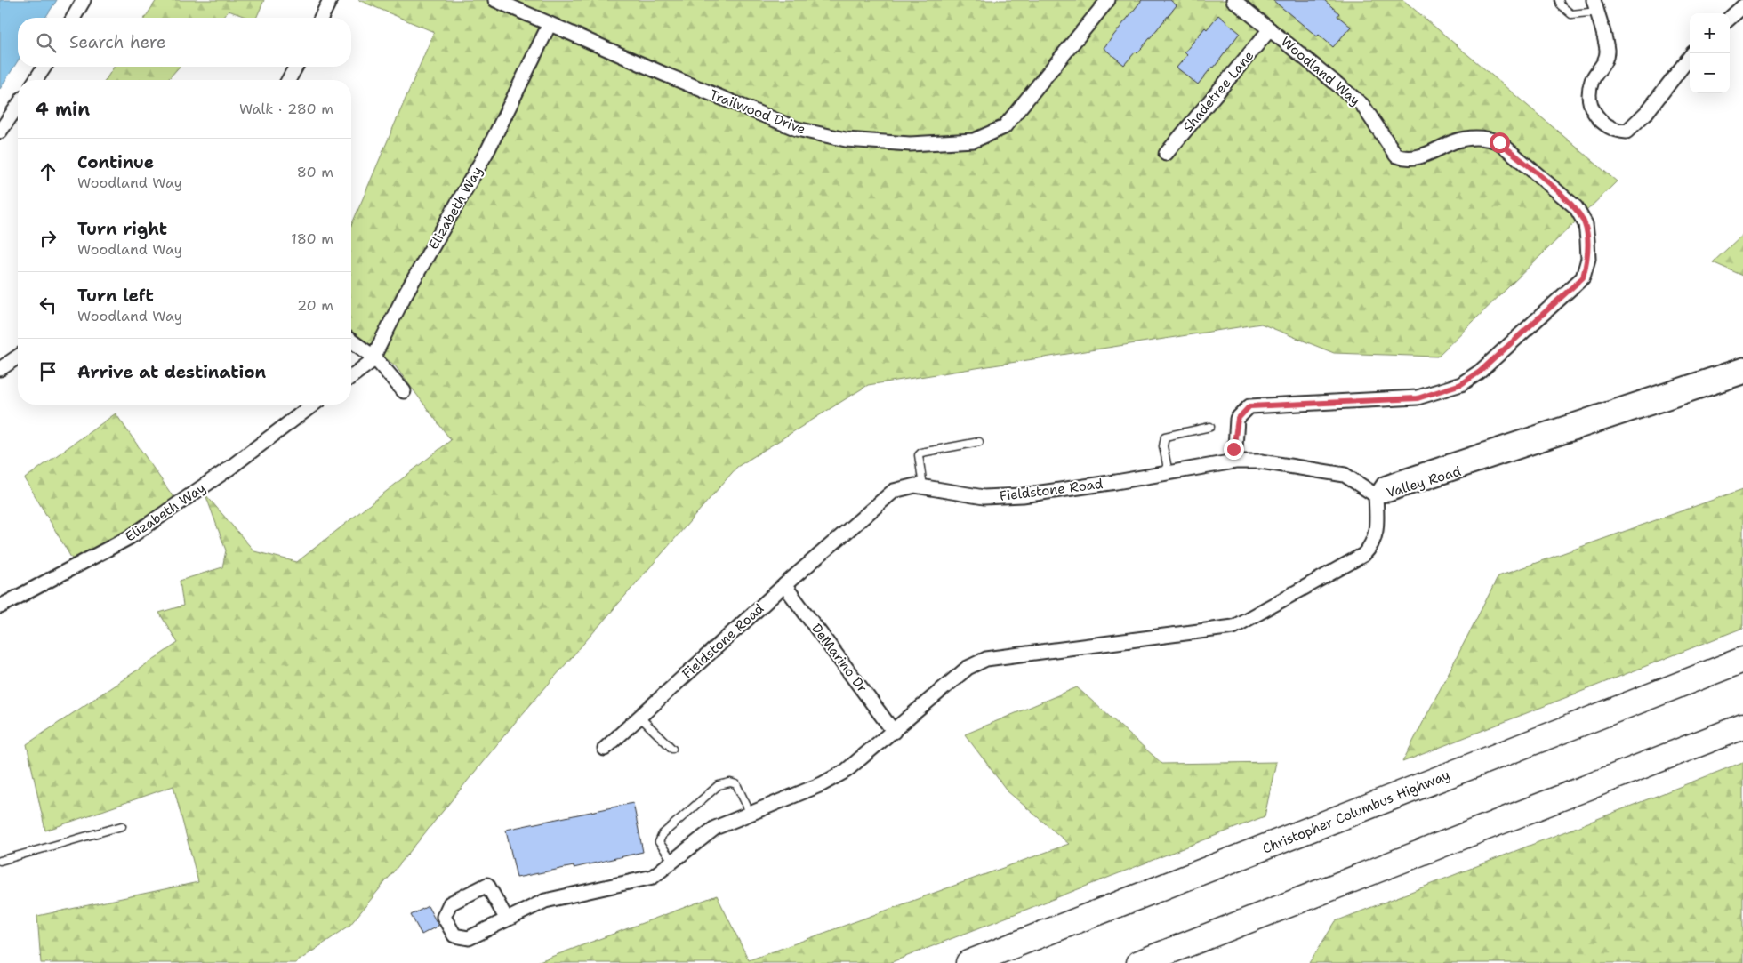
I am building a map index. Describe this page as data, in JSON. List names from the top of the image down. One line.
{"streets":{"highway":["Christopher Columbus Highway"],"street":["Woodland Way","Shadetree Lane","Trailwood Drive","Elizabeth Way","Valley Road","Fieldstone Road","DeMarino Dr"]},"crossings":[["Woodland Way","Shadetree Lane"],["Woodland Way","Fieldstone Road"],["Trailwood Drive","Elizabeth Way"],["Valley Road","Fieldstone Road"],["Fieldstone Road","DeMarino Dr"]],"page":{"map_buttons":["+","−"],"search":"Search here","heading":["4 min","Walk · 280 m"],"list":[["Continue","Woodland Way","80 m"],["Turn right","Woodland Way","180 m"],["Turn left","Woodland Way","20 m"],"Arrive at destination"]}}
